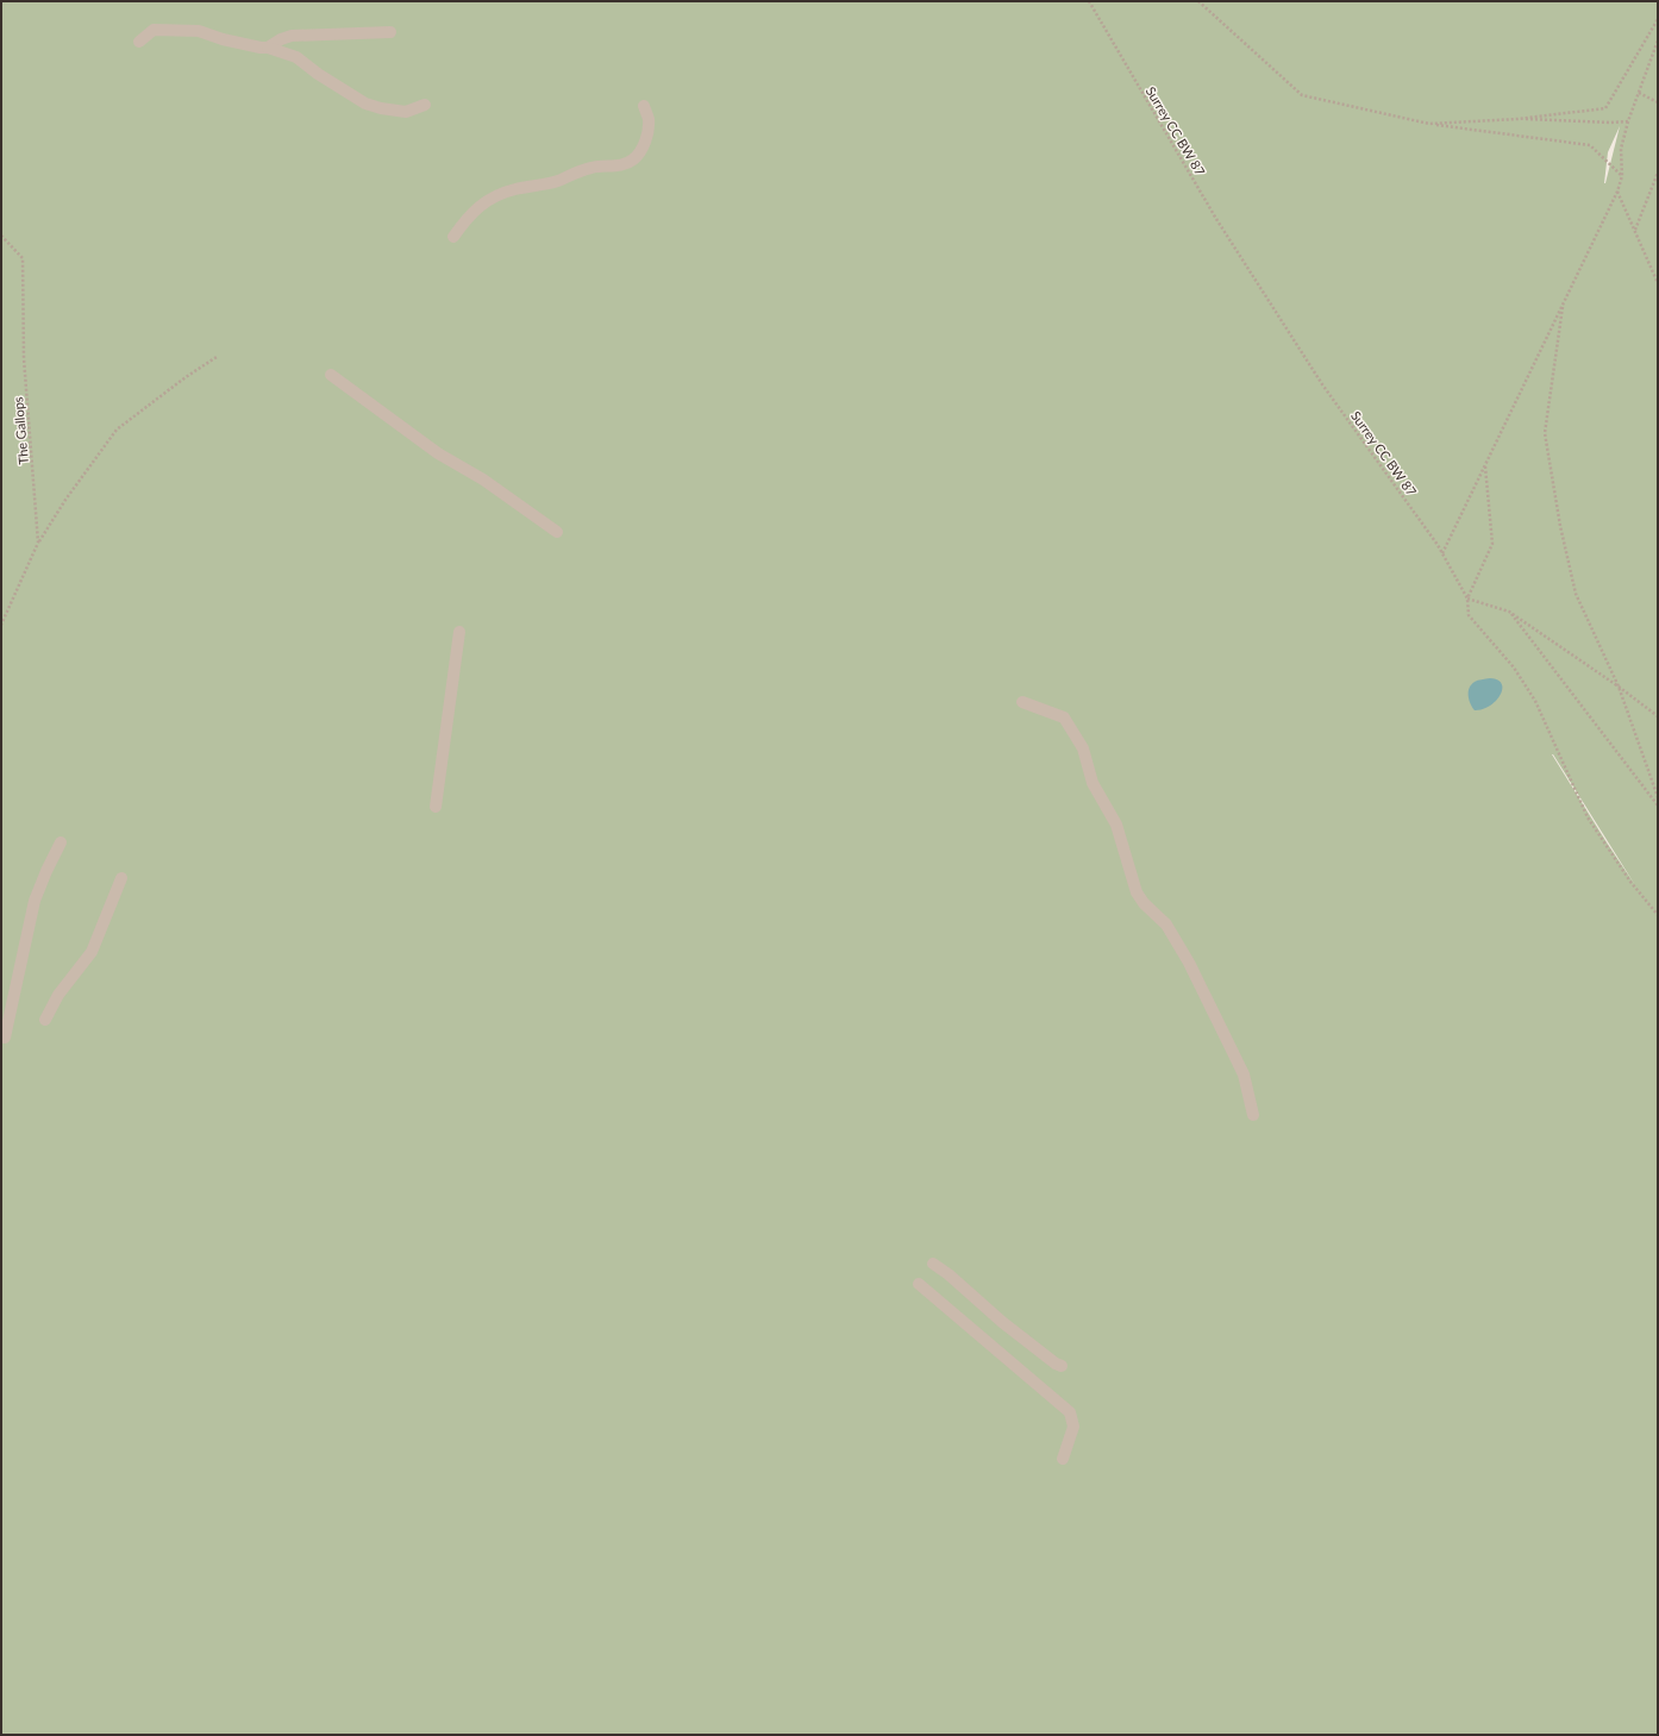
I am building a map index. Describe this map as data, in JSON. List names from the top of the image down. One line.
{"streets":{"path":["Surrey CC BW 87","The Gallops"]}}
